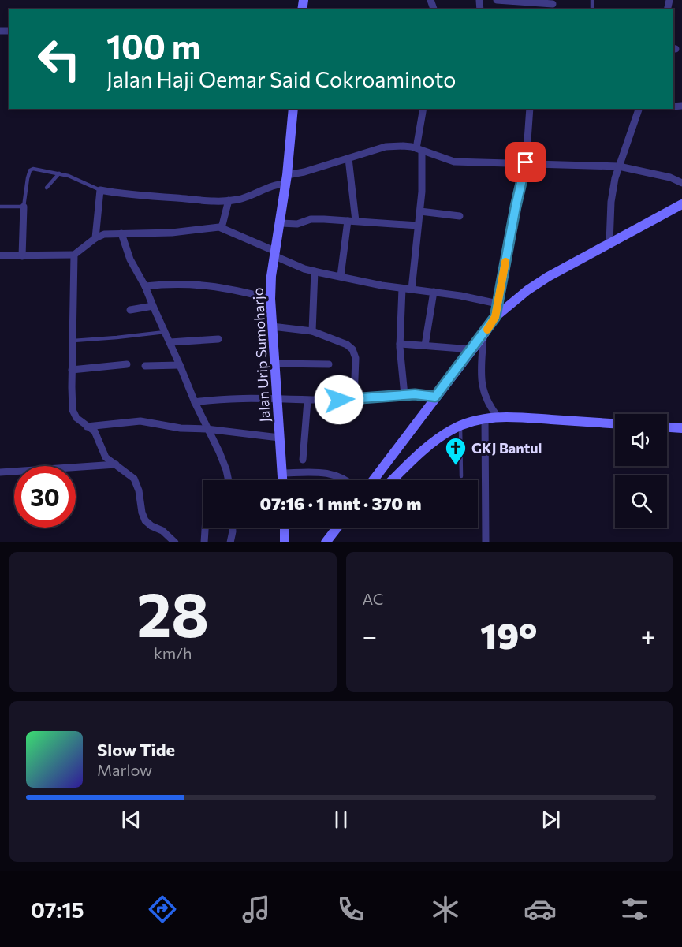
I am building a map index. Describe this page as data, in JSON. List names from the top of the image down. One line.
{"streets":{"main road":["Jalan Urip Sumoharjo"]},"places":{"church":["GKJ Bantul"]},"page":{"turn":["100 m","Jalan Haji Oemar Said Cokroaminoto"],"limit":"30","trip":"07:16 · 1 mnt · 370 m","tile":[["28","km/h"],"AC"],"heat":["−","19°","+"],"song":["Slow Tide","Marlow"],"tabs":"07:15"}}
